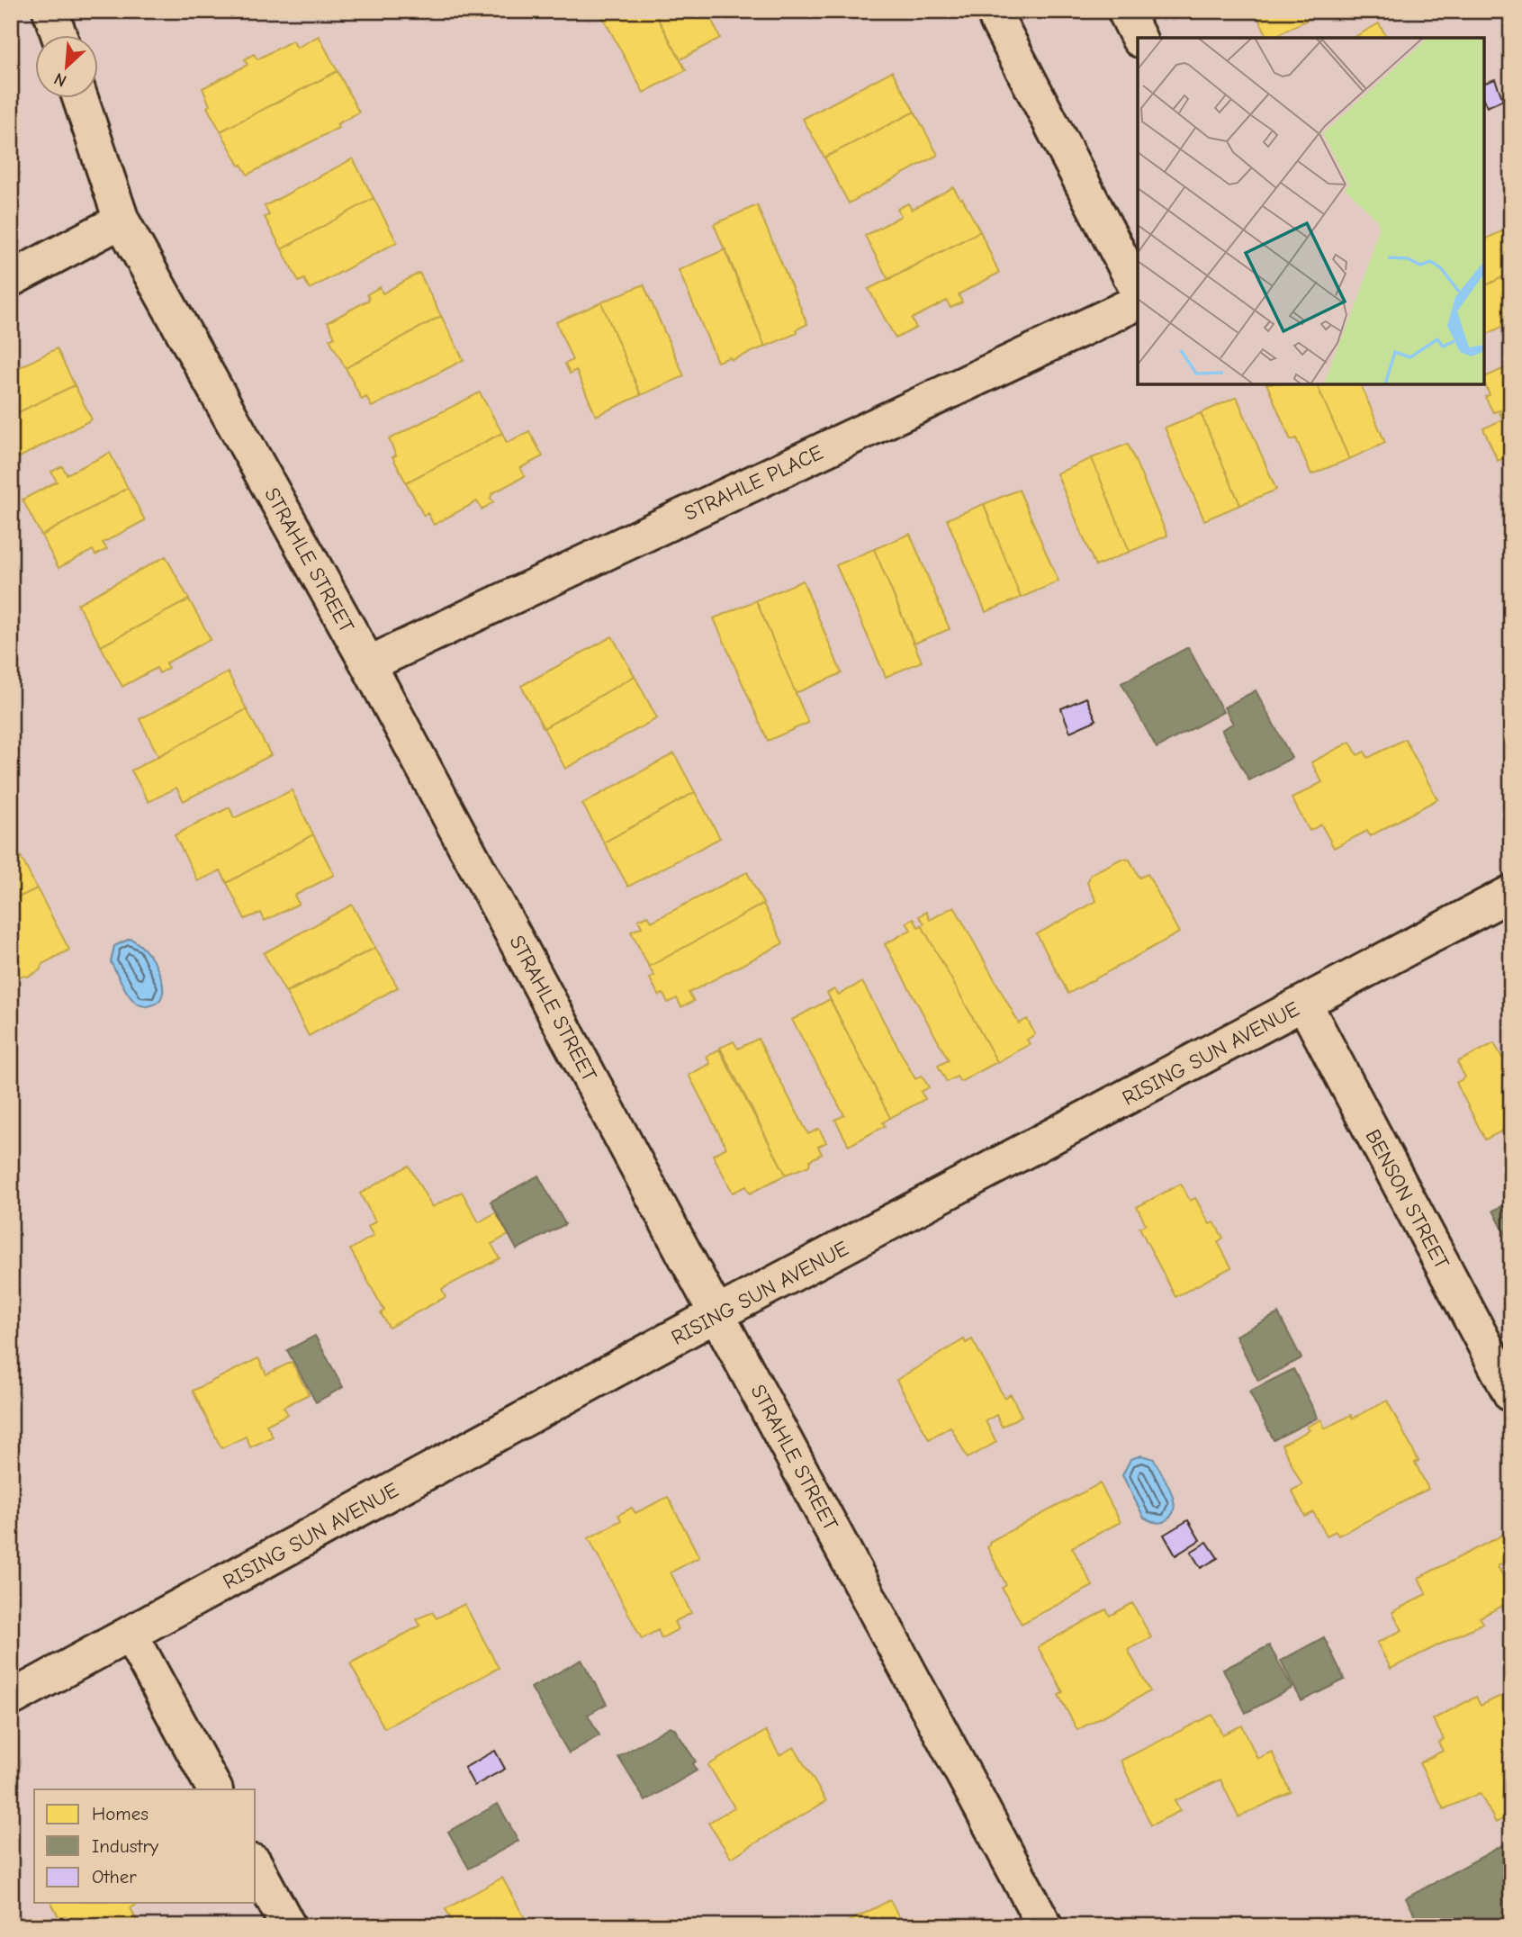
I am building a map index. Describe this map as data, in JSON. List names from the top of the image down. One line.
{"streets":{"street":["STRAHLE PLACE","STRAHLE STREET","RISING SUN AVENUE","BENSON STREET"]},"crossings":[["STRAHLE PLACE","STRAHLE STREET"],["STRAHLE STREET","RISING SUN AVENUE"],["RISING SUN AVENUE","BENSON STREET"]],"legend":["Homes","Industry","Other"],"north":"bottom left"}
